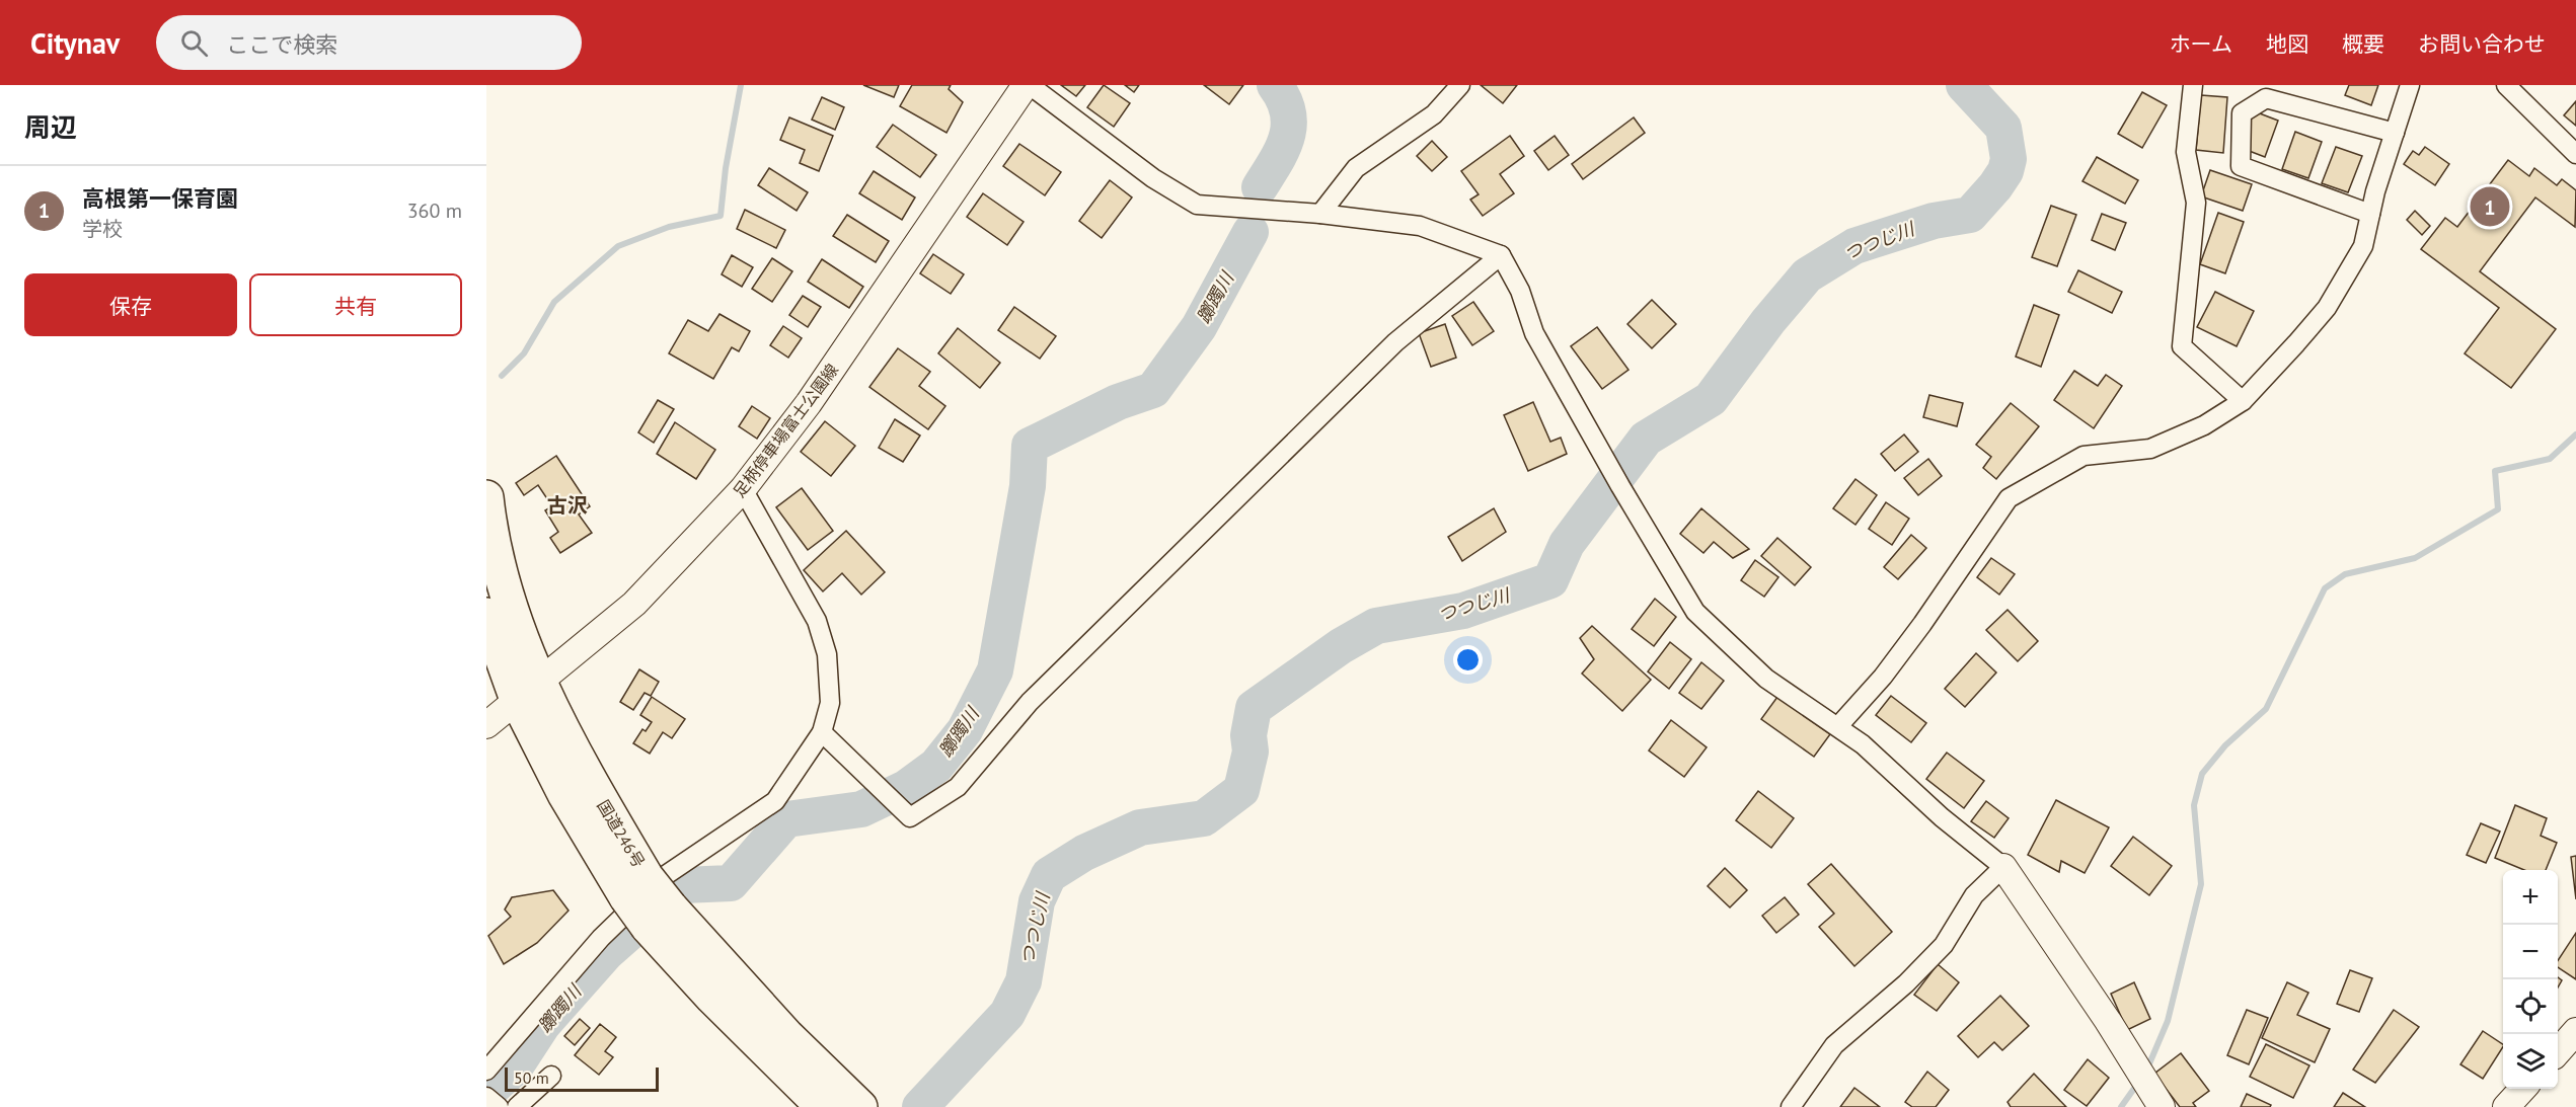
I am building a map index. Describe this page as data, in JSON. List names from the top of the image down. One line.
{"streets":{"highway":["国道246号"],"main road":["足柄停車場富士公園線"]},"crossings":[["足柄停車場富士公園線","国道246号"]],"districts":["古沢"],"water":["つつじ川","躑躅川"],"scale_bar":"50 m","page":{"header":"Citynav","search":"ここで検索","nav":["ホーム","地図","概要","お問い合わせ"],"heading":"周辺","list":[{"mark":"1","name":"高根第一保育園","note":"学校","value":"360 m"}],"pins":"1","buttons":["保存","共有"],"map_buttons":["+","−"],"scale":"50 m"}}
